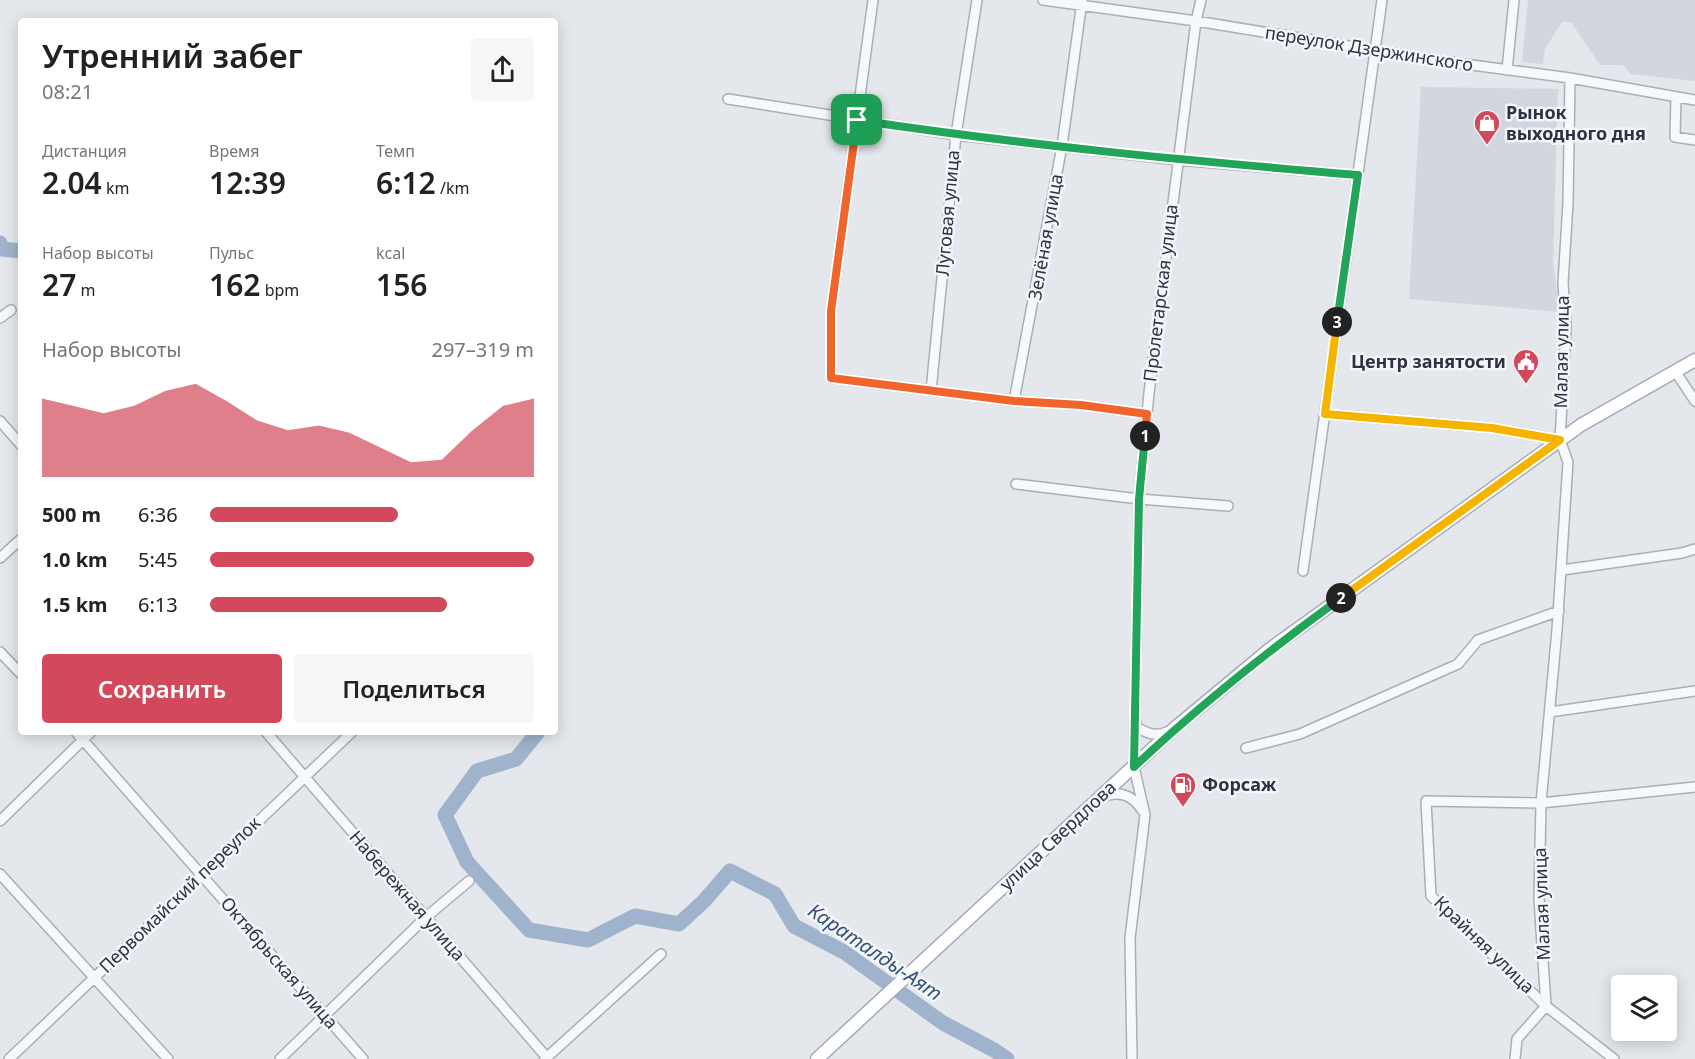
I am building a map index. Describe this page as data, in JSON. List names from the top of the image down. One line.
{"streets":{"main road":["улица Свердлова"],"street":["переулок Дзержинского","Луговая улица","Зелёная улица","Пролетарская улица","Малая улица","Первомайский переулок","Набережная улица","Крайняя улица","Октябрьская улица"]},"crossings":[["переулок Дзержинского","Зелёная улица"],["переулок Дзержинского","Пролетарская улица"],["переулок Дзержинского","Малая улица"],["Пролетарская улица","улица Свердлова"],["Малая улица","улица Свердлова"],["Малая улица","Крайняя улица"],["Первомайский переулок","Набережная улица"],["Первомайский переулок","Октябрьская улица"]],"water":["Караталды-Аят"],"places":{"shop":["Рынок выходного дня"],"public building":["Центр занятости"],"fuel station":["Форсаж"]},"page":{"heading":["Утренний забег","08:21"],"stats":[["Дистанция","2.04 km"],["Время","12:39"],["Темп","6:12 /km"],["Набор высоты","27 m"],["Пульс","162 bpm"],["kcal","156"]],"pins":["3","1","2"],"chart":["Набор высоты","297–319 m"],"list":[{"name":"500 m","note":"6:36"},{"name":"1.0 km","note":"5:45"},{"name":"1.5 km","note":"6:13"}],"buttons":["Сохранить","Поделиться"]}}
